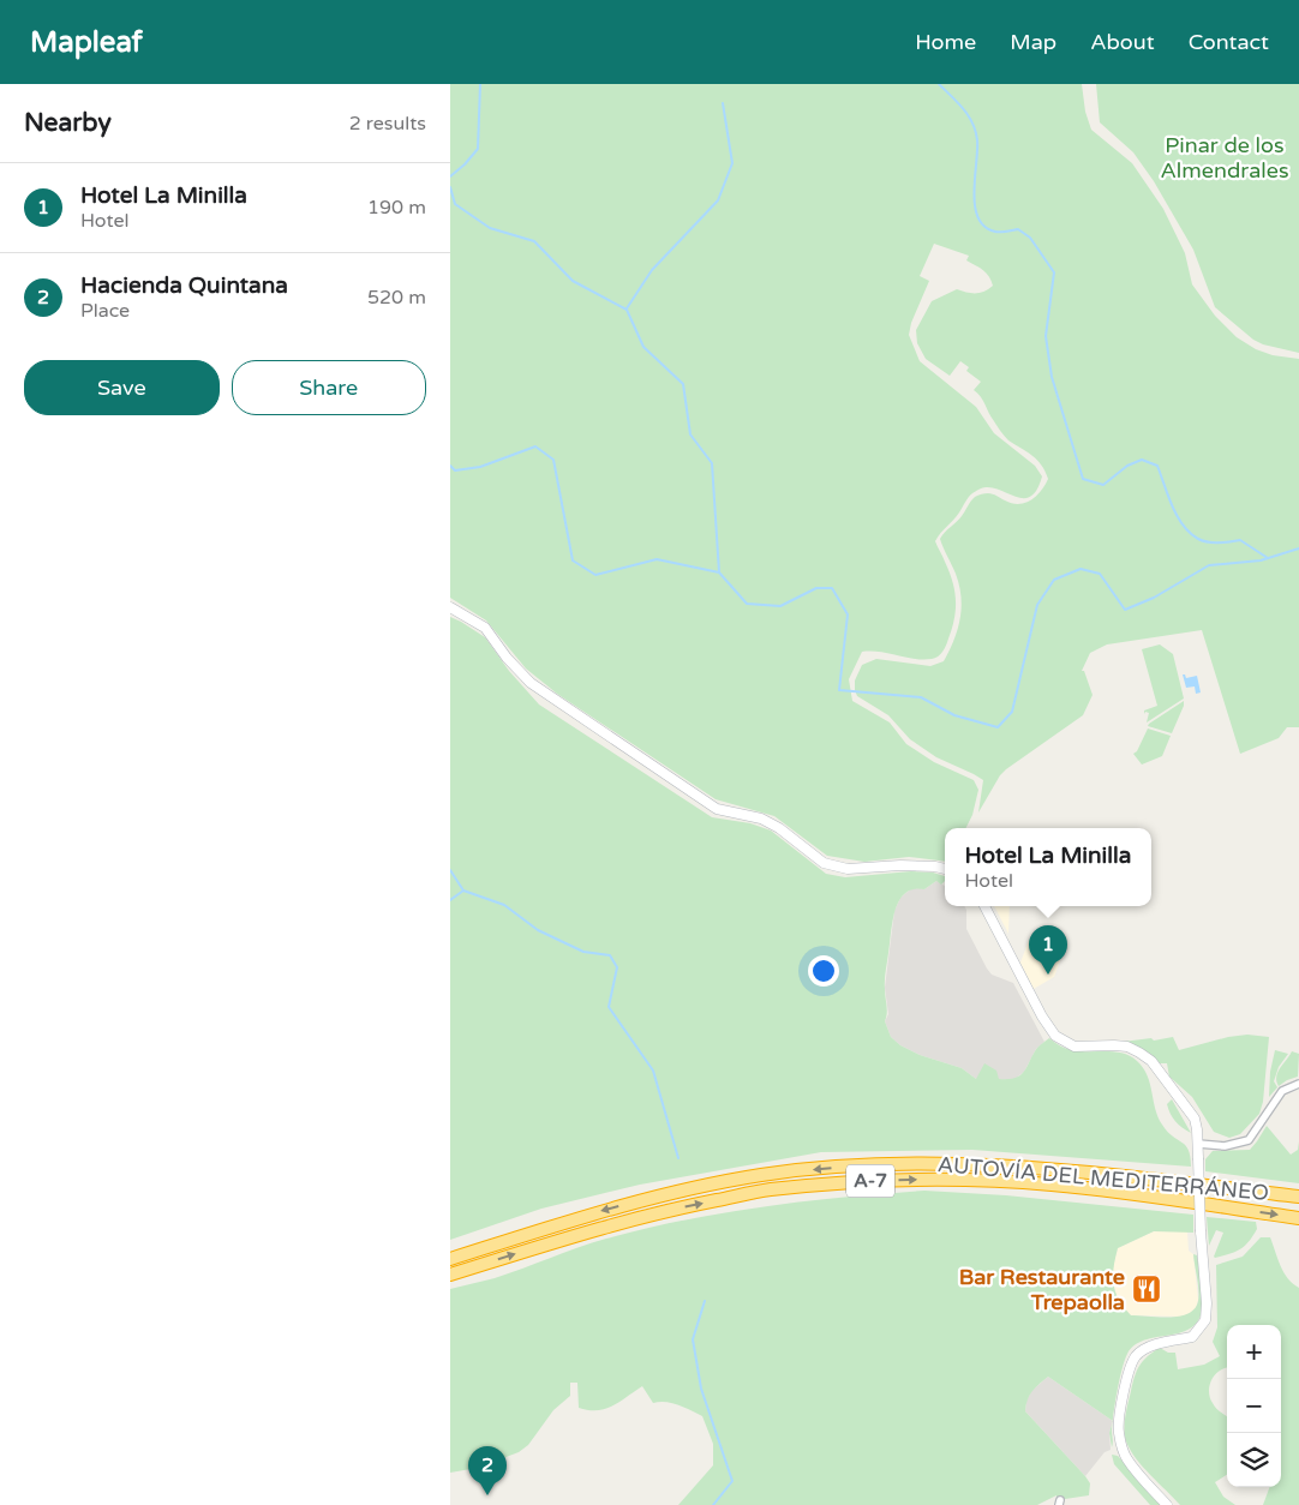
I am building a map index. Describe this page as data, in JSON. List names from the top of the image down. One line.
{"streets":{"highway":["AUTOVÍA DEL MEDITERRÁNEO","A-7"]},"parks":["Pinar de los Almendrales"],"places":{"restaurant":["Bar Restaurante Trepaolla"]},"page":{"header":"Mapleaf","nav":["Home","Map","About","Contact"],"heading":["Nearby","2 results"],"list":[{"mark":"1","name":"Hotel La Minilla","note":"Hotel","value":"190 m"},{"mark":"2","name":"Hacienda Quintana","note":"Place","value":"520 m"}],"buttons":["Save","Share"],"popup":["Hotel La Minilla","Hotel"],"pins":["1","2"],"map_buttons":["+","−"]}}
